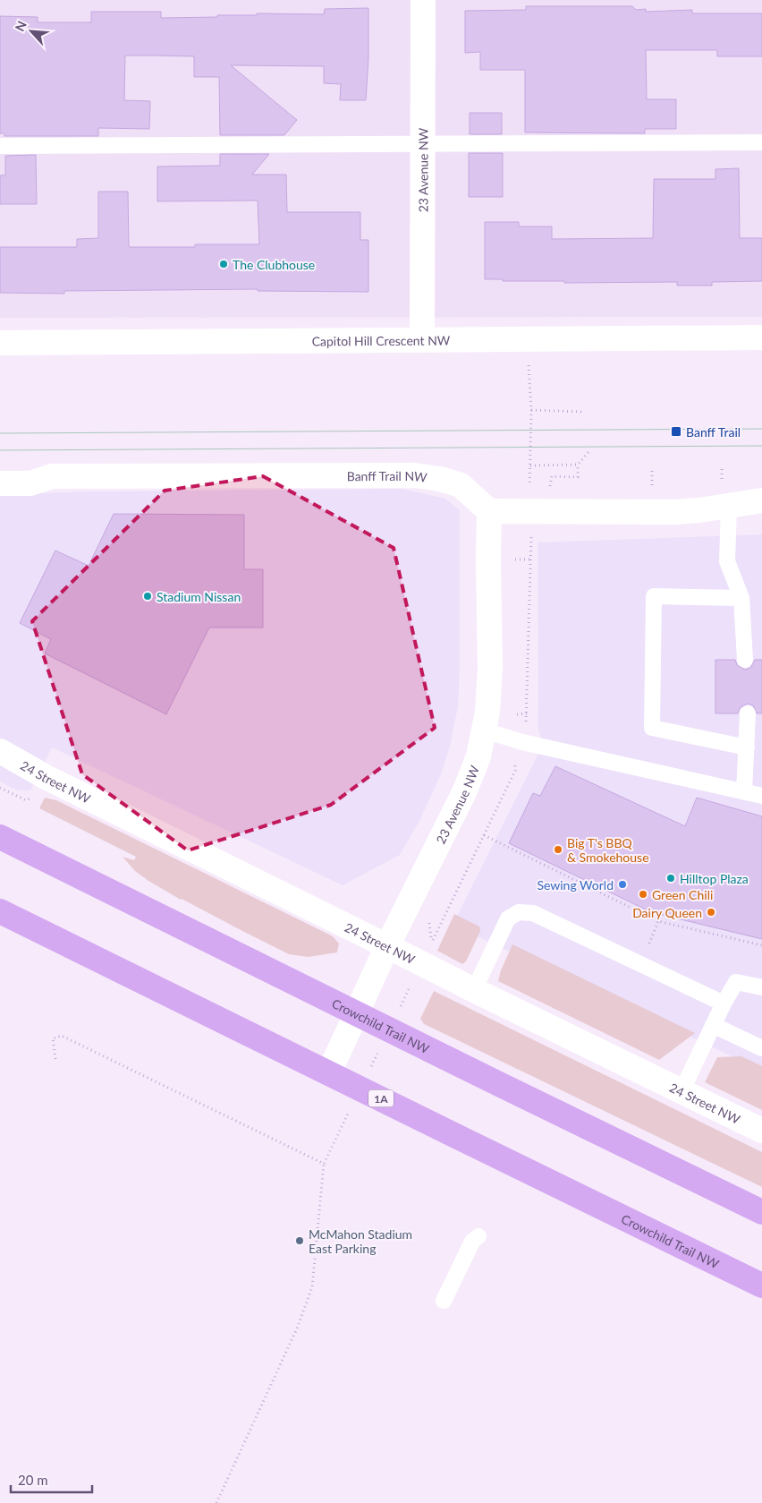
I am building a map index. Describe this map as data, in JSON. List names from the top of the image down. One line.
{"streets":{"highway":["Crowchild Trail NW","1A"],"street":["23 Avenue NW","Capitol Hill Crescent NW","Banff Trail NW","24 Street NW"]},"crossings":[["23 Avenue NW","Capitol Hill Crescent NW"],["23 Avenue NW","Banff Trail NW"],["23 Avenue NW","24 Street NW"],["23 Avenue NW","Crowchild Trail NW"]],"places":{"other":["The Clubhouse","Stadium Nissan","Big T's BBQ & Smokehouse","Hilltop Plaza","Sewing World","Green Chili","Dairy Queen","McMahon Stadium East Parking"],"transit":["Banff Trail"]},"scale_bar":"20 m","north":"top left"}
